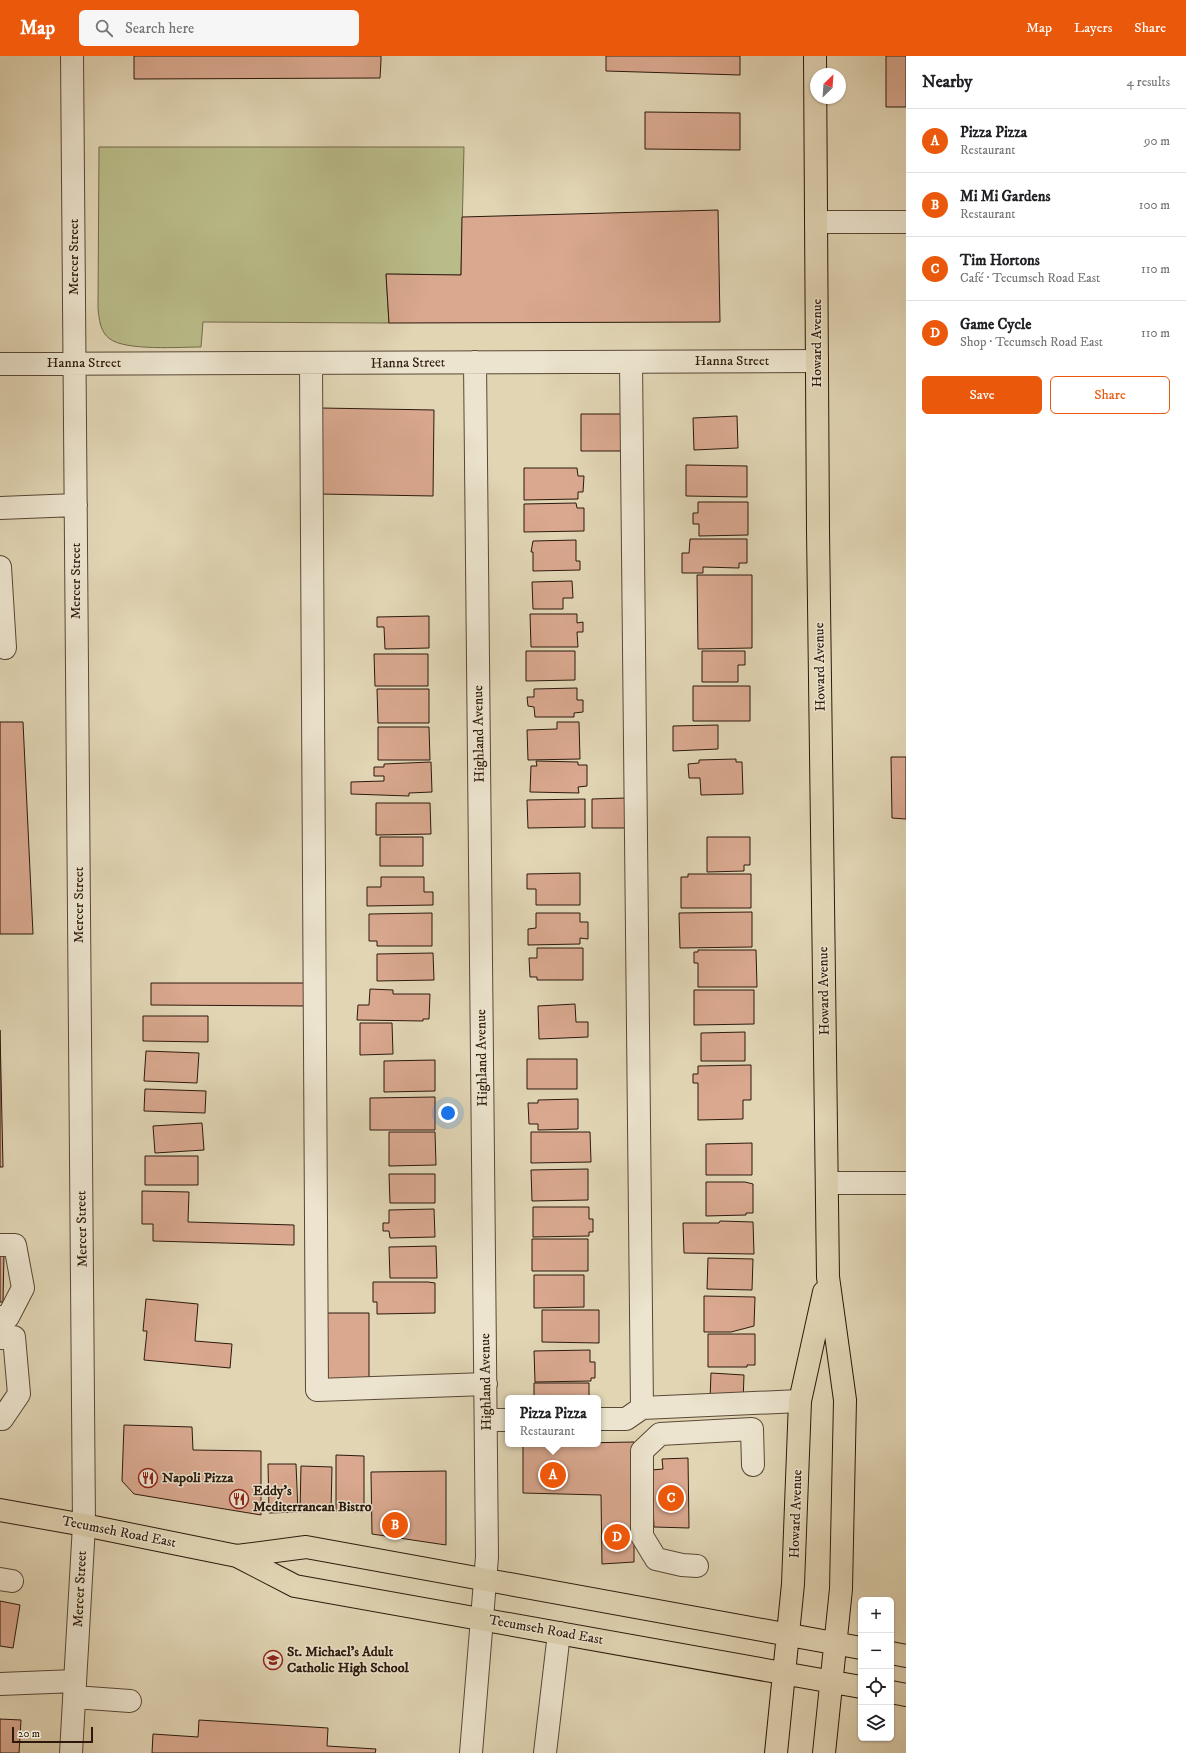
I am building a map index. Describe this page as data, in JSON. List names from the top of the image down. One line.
{"streets":{"main road":["Howard Avenue","Tecumseh Road East"],"street":["Mercer Street","Hanna Street","Highland Avenue"]},"crossings":[["Mercer Street","Hanna Street"],["Mercer Street","Tecumseh Road East"],["Howard Avenue","Hanna Street"],["Howard Avenue","Tecumseh Road East"],["Hanna Street","Highland Avenue"],["Highland Avenue","Tecumseh Road East"]],"places":{"restaurant":["Napoli Pizza","Eddy's Mediterranean Bistro"],"school or university":["St. Michael's Adult Catholic High School"]},"scale_bar":"20 m","north":"top right","page":{"header":"Map","search":"Search here","nav":["Map","Layers","Share"],"heading":["Nearby","4 results"],"list":[{"mark":"A","name":"Pizza Pizza","note":"Restaurant","value":"90 m"},{"mark":"B","name":"Mi Mi Gardens","note":"Restaurant","value":"100 m"},{"mark":"C","name":"Tim Hortons","note":"Café · Tecumseh Road East","value":"110 m"},{"mark":"D","name":"Game Cycle","note":"Shop · Tecumseh Road East","value":"110 m"}],"buttons":["Save","Share"],"popup":["Pizza Pizza","Restaurant"],"pins":["A","C","B","D"],"map_buttons":["+","−"],"scale":"20 m"}}
